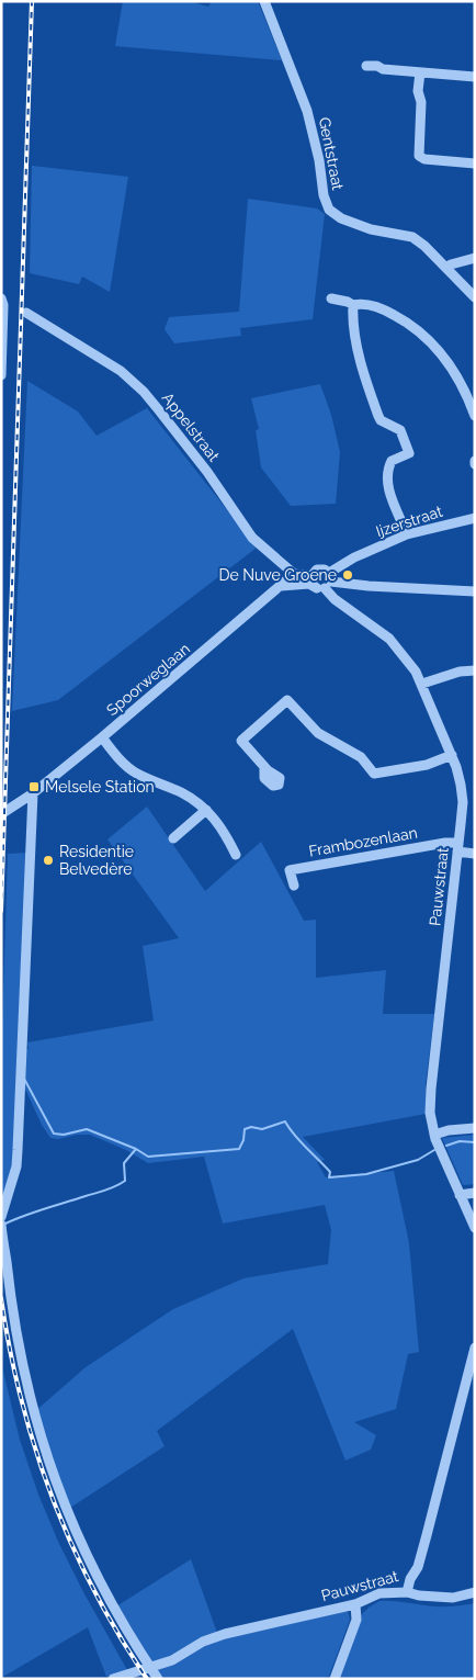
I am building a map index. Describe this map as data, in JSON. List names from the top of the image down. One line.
{"streets":{"street":["Gentstraat","Appelstraat","Ijzerstraat","Spoorweglaan","Frambozenlaan","Pauwstraat"]},"crossings":[["Appelstraat","Spoorweglaan"],["Ijzerstraat","Pauwstraat"],["Frambozenlaan","Pauwstraat"]],"places":{"other":["De Nuve Groene","Residentie Belvedère"],"transit":["Melsele Station"]}}
